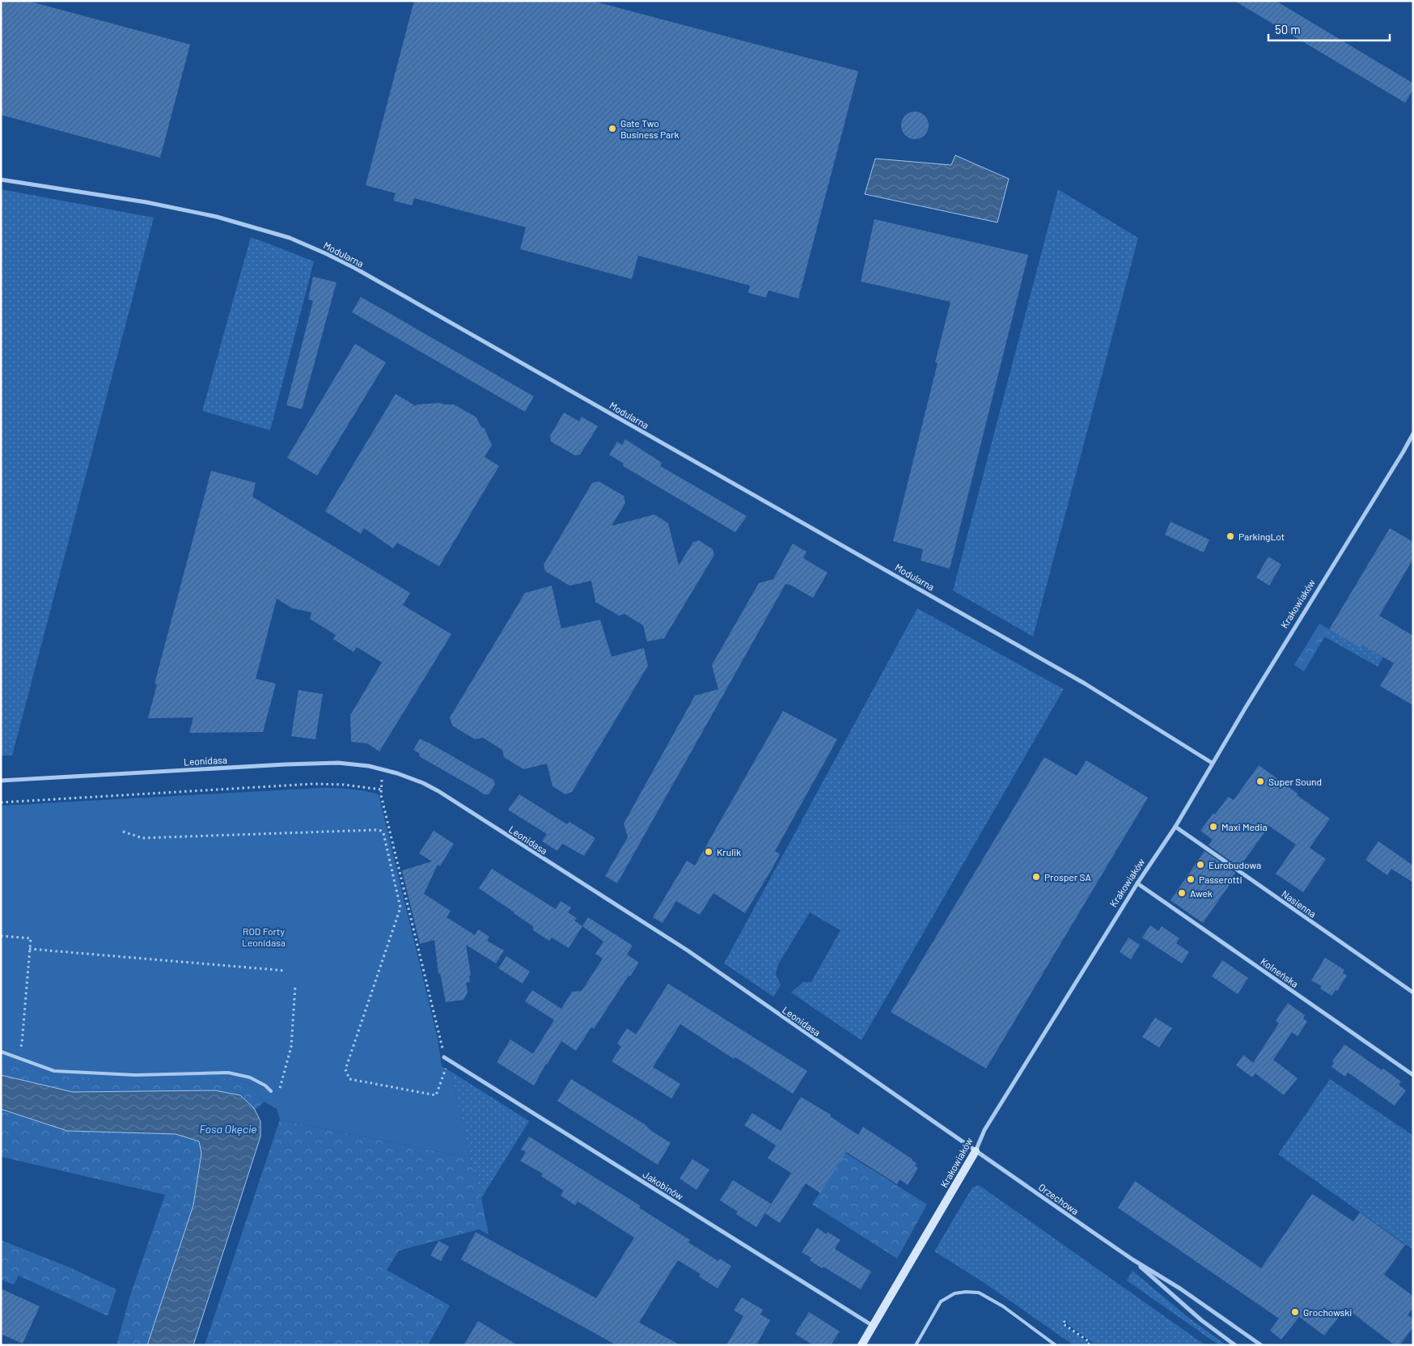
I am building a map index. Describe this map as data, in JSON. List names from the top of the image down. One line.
{"streets":{"street":["Modularna","Krakowiaków","Leonidasa","Nasienna","Kolneńska","Jakobinów","Orzechowa"]},"crossings":[["Modularna","Krakowiaków"],["Krakowiaków","Leonidasa"],["Krakowiaków","Nasienna"],["Krakowiaków","Kolneńska"],["Krakowiaków","Jakobinów"],["Krakowiaków","Orzechowa"],["Leonidasa","Orzechowa"]],"water":["Fosa Okęcie"],"parks":["ROD Forty Leonidasa"],"places":["Gate Two Business Park","ParkingLot","Super Sound","Maxi Media","Krulik","Eurobudowa","Prosper SA","Passerotti","Awek","Grochowski"],"scale_bar":"50 m"}
